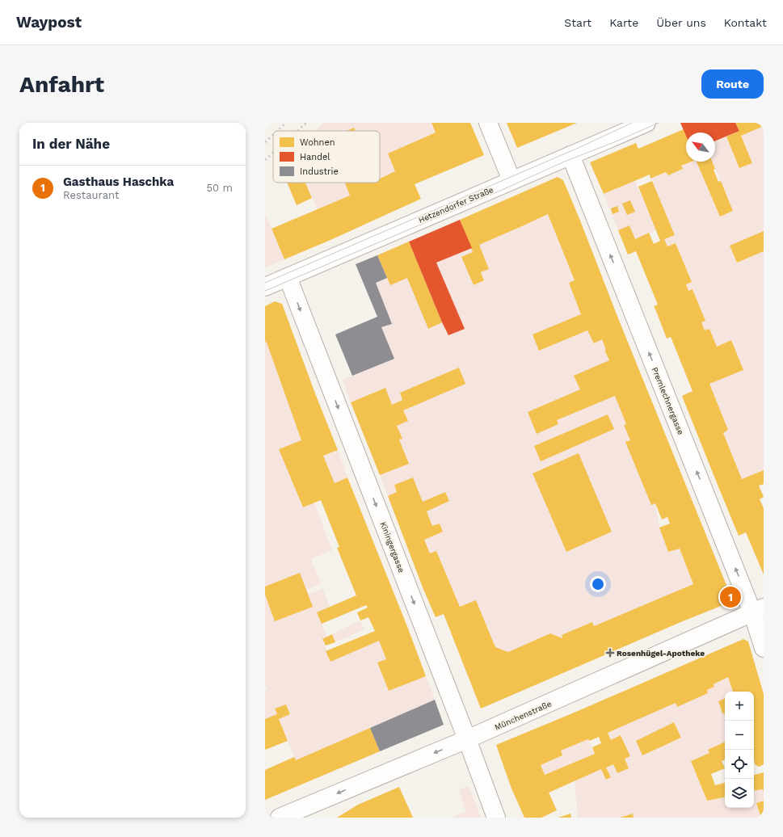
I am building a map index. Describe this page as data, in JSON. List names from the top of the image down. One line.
{"streets":{"street":["Hetzendorfer Straße","Premlechnergasse","Kiningergasse","Münchenstraße"]},"crossings":[["Hetzendorfer Straße","Premlechnergasse"],["Hetzendorfer Straße","Kiningergasse"],["Premlechnergasse","Münchenstraße"],["Kiningergasse","Münchenstraße"]],"one_way":["Premlechnergasse","Kiningergasse","Münchenstraße"],"places":{"health":["Rosenhügel-Apotheke"]},"legend":["Wohnen","Handel","Industrie"],"north":"top left","page":{"header":"Waypost","nav":["Start","Karte","Über uns","Kontakt"],"buttons":"Route","title":"Anfahrt","heading":"In der Nähe","list":[{"mark":"1","name":"Gasthaus Haschka","note":"Restaurant","value":"50 m"}],"pins":"1","map_buttons":["+","−"]}}
